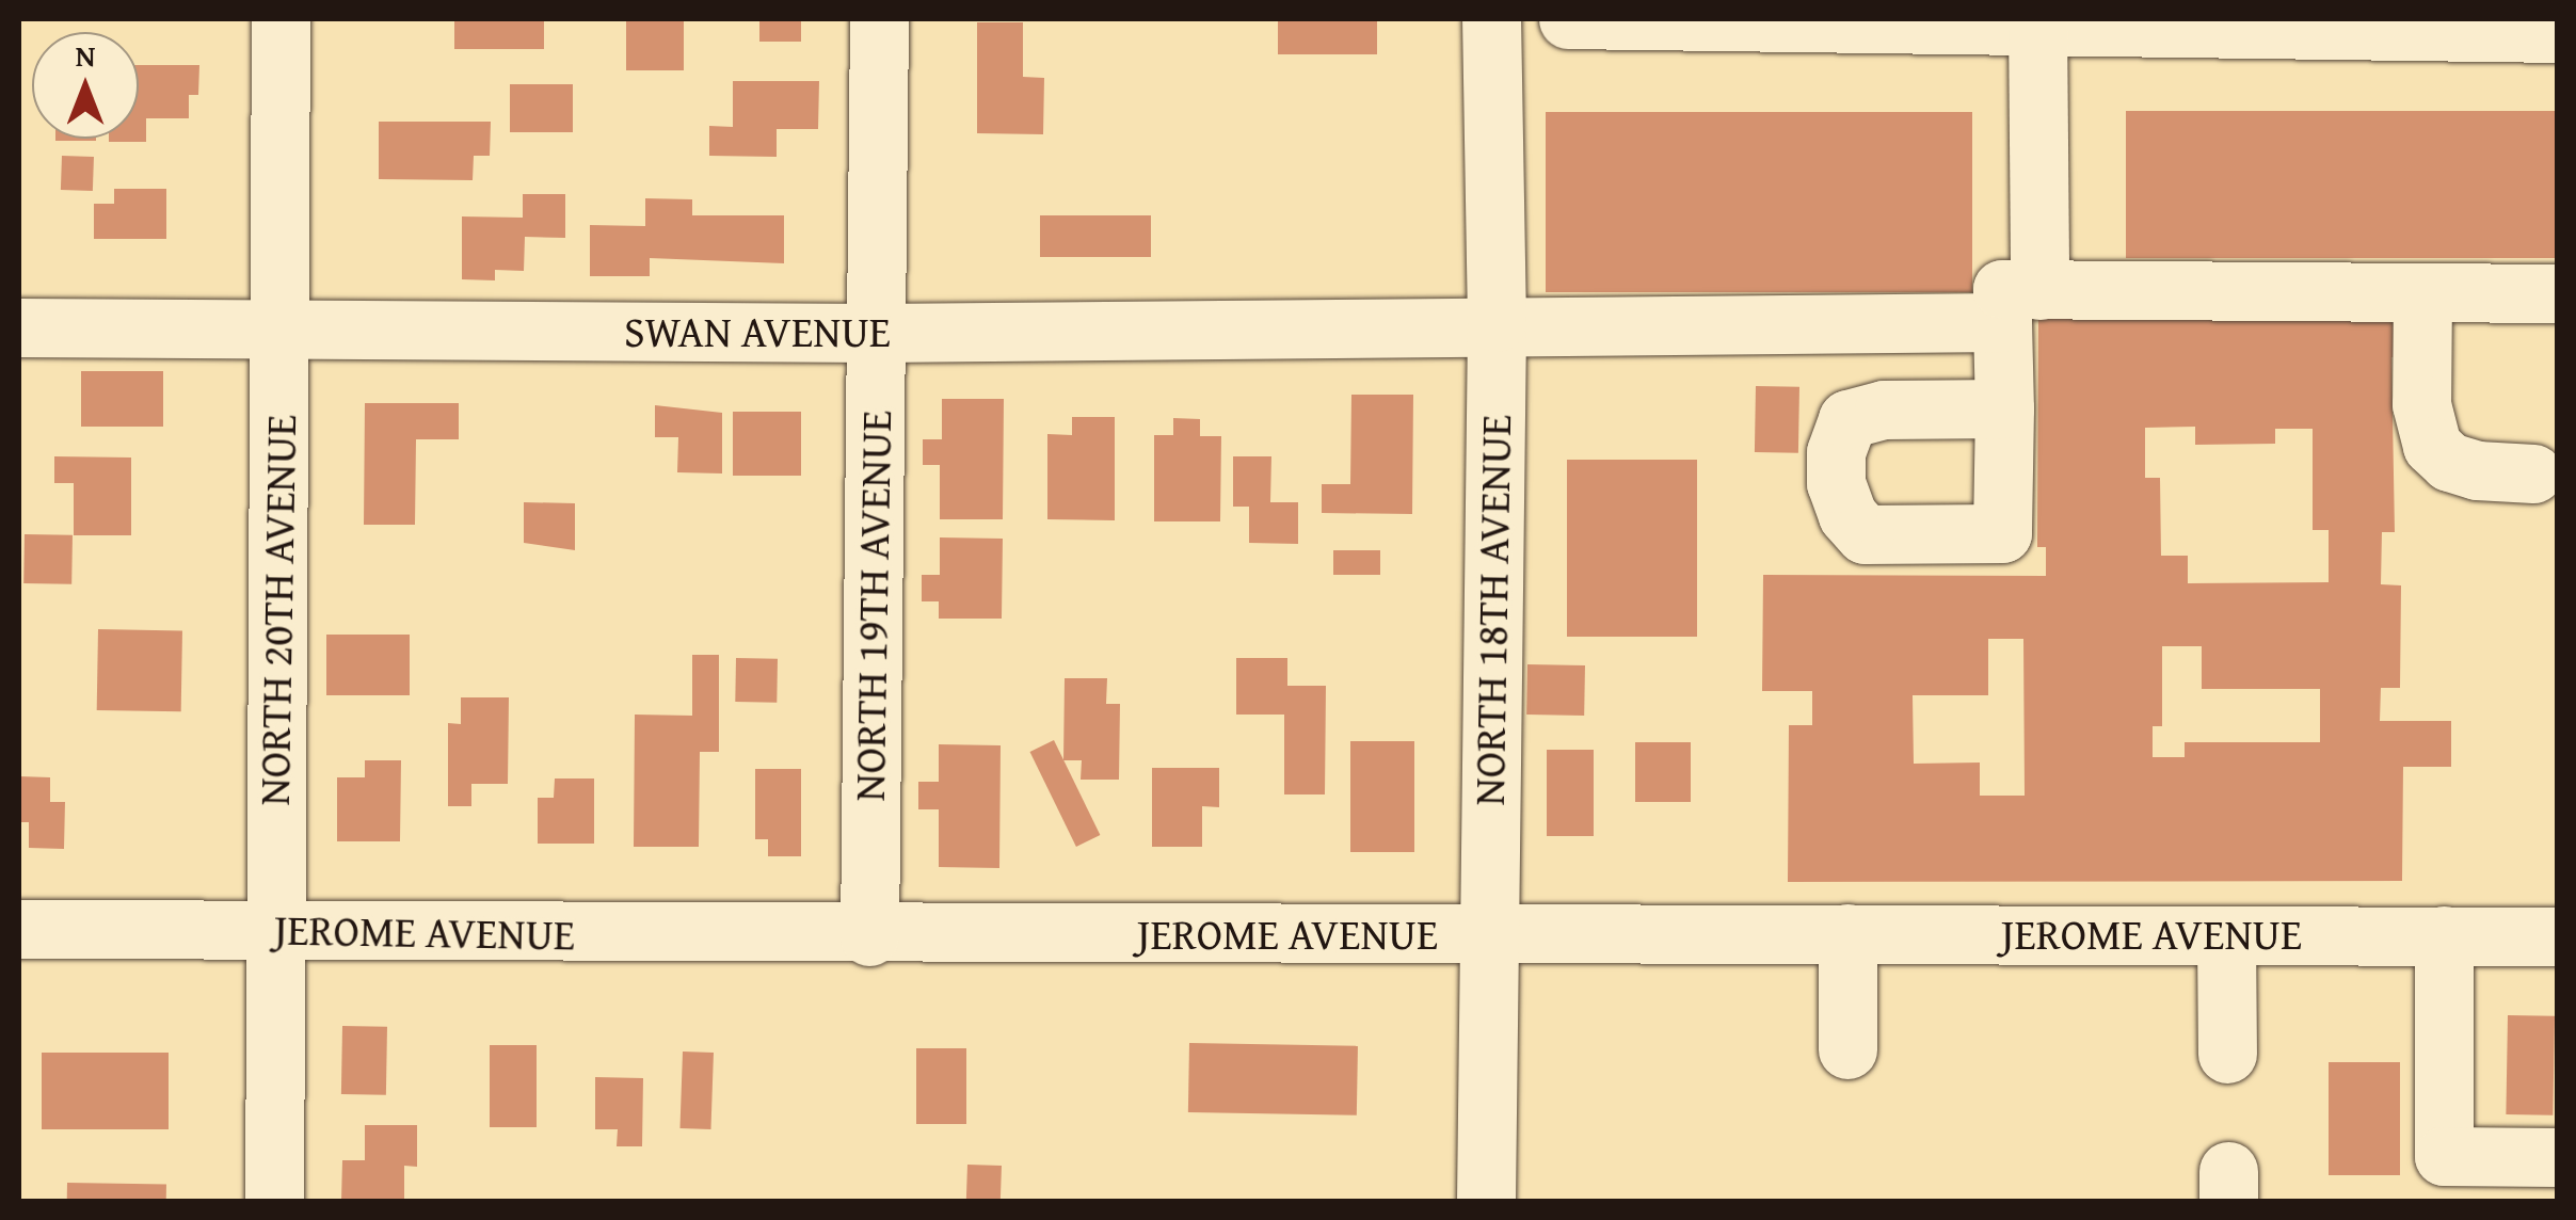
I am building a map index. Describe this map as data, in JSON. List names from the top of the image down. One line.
{"streets":{"street":["SWAN AVENUE","NORTH 19TH AVENUE","NORTH 20TH AVENUE","NORTH 18TH AVENUE","JEROME AVENUE"]},"crossings":[["SWAN AVENUE","NORTH 19TH AVENUE"],["SWAN AVENUE","NORTH 20TH AVENUE"],["SWAN AVENUE","NORTH 18TH AVENUE"],["NORTH 19TH AVENUE","JEROME AVENUE"],["NORTH 20TH AVENUE","JEROME AVENUE"],["NORTH 18TH AVENUE","JEROME AVENUE"]],"north":"top"}
